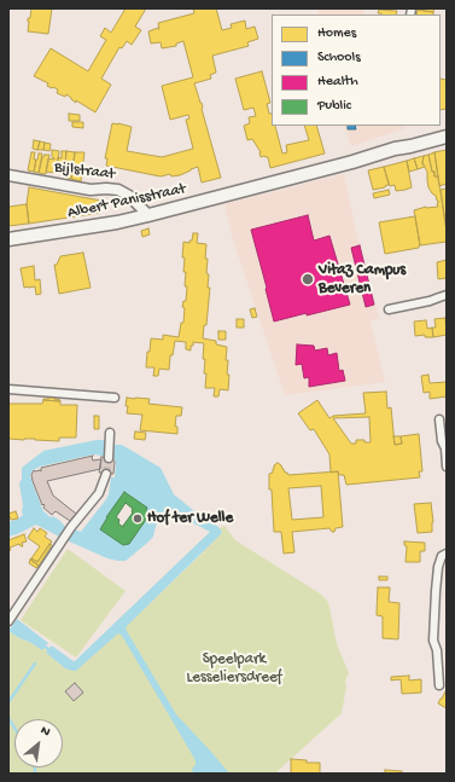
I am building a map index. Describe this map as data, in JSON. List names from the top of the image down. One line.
{"streets":{"main road":["Albert Panisstraat"],"street":["Bijlstraat"]},"crossings":[["Bijlstraat","Albert Panisstraat"]],"parks":["Speelpark Lesseliersdreef"],"places":["Vitaz Campus Beveren","Hof ter Welle"],"legend":["Homes","Schools","Health","Public"],"north":"top right"}
